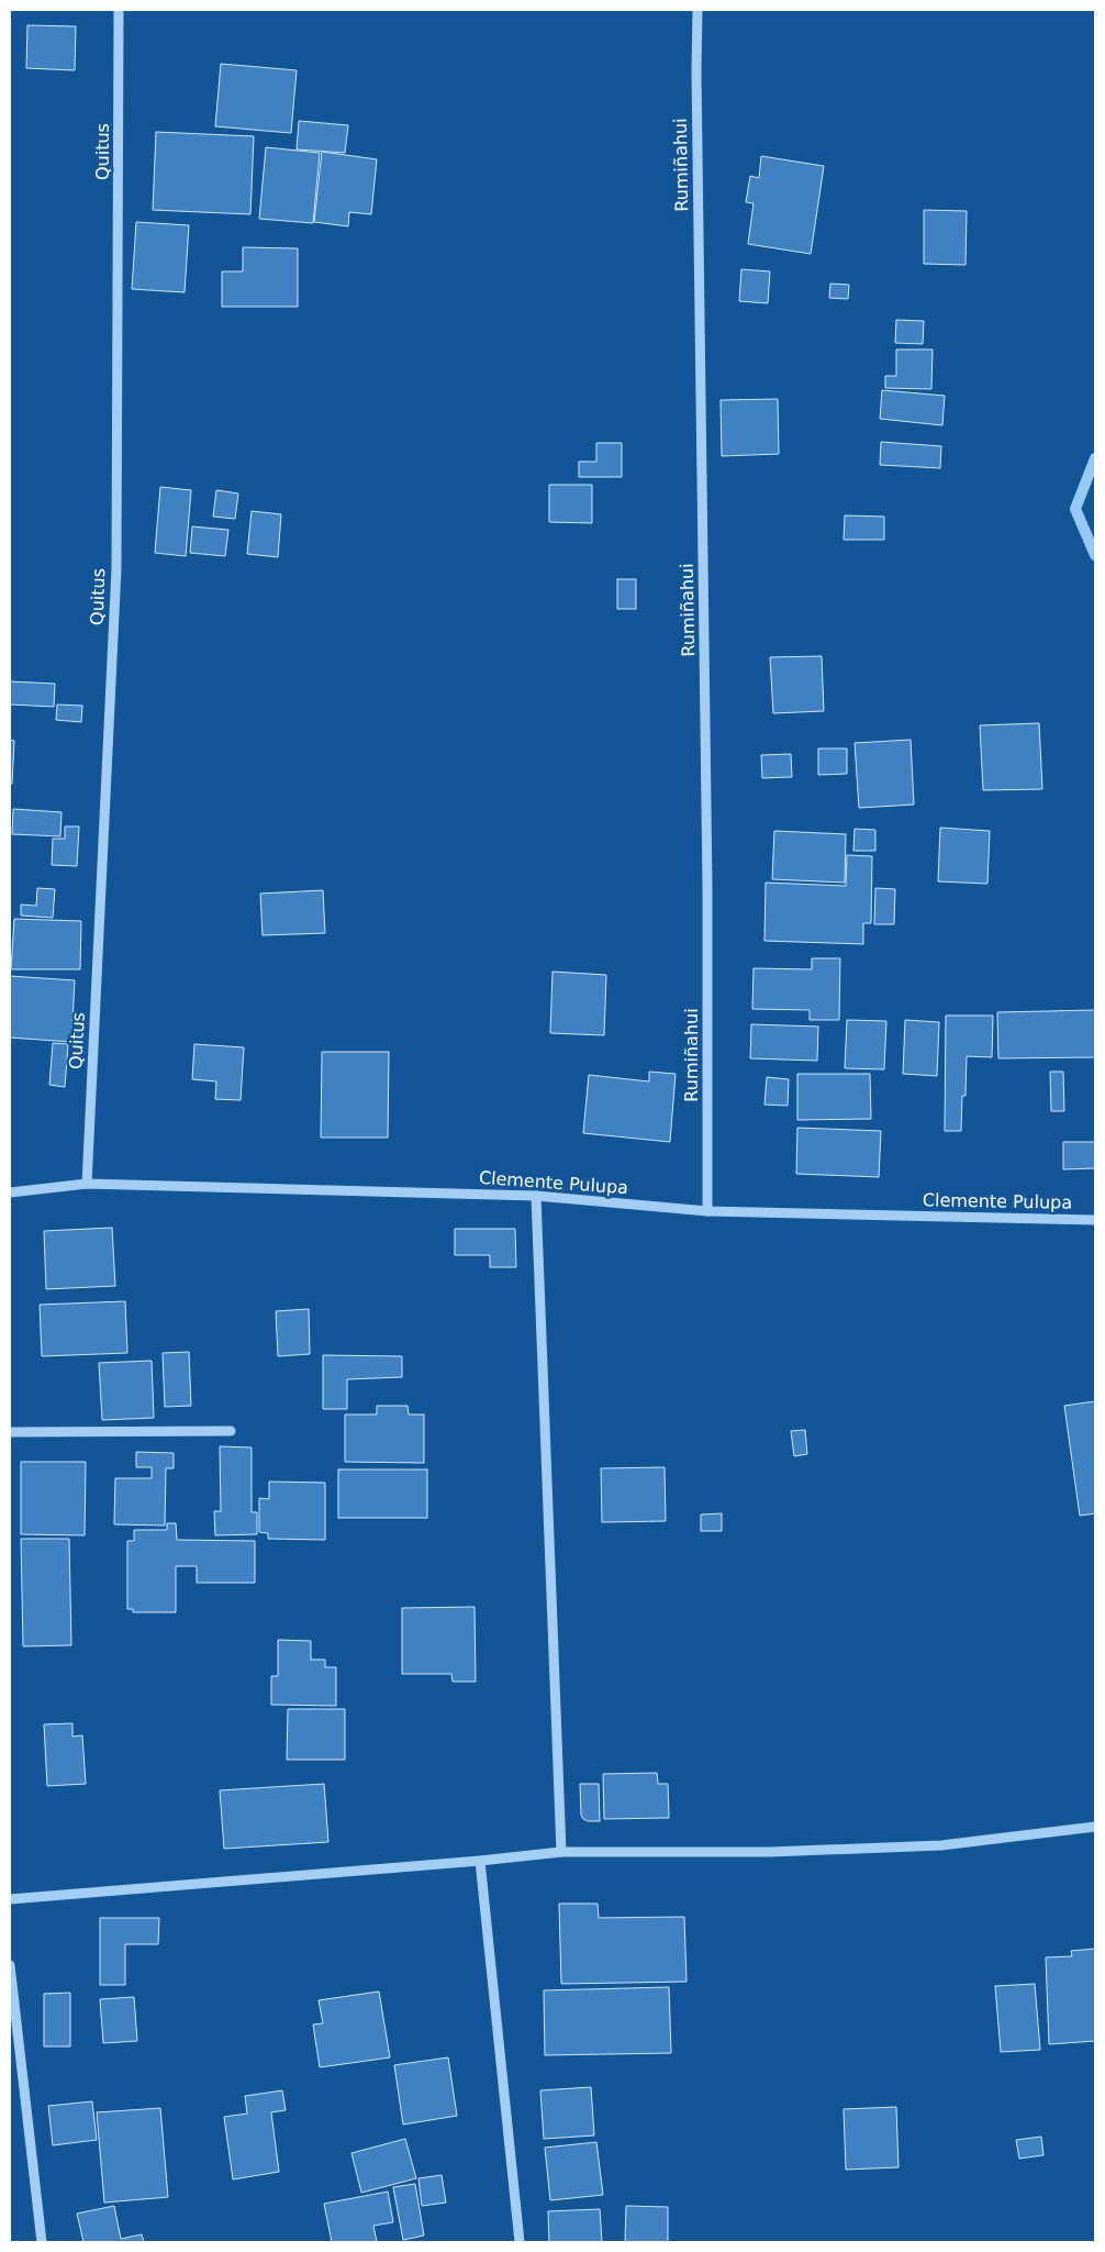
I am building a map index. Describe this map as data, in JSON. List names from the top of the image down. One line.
{"streets":{"street":["Quitus","Rumiñahui","Clemente Pulupa"]},"crossings":[["Quitus","Clemente Pulupa"],["Rumiñahui","Clemente Pulupa"]]}
